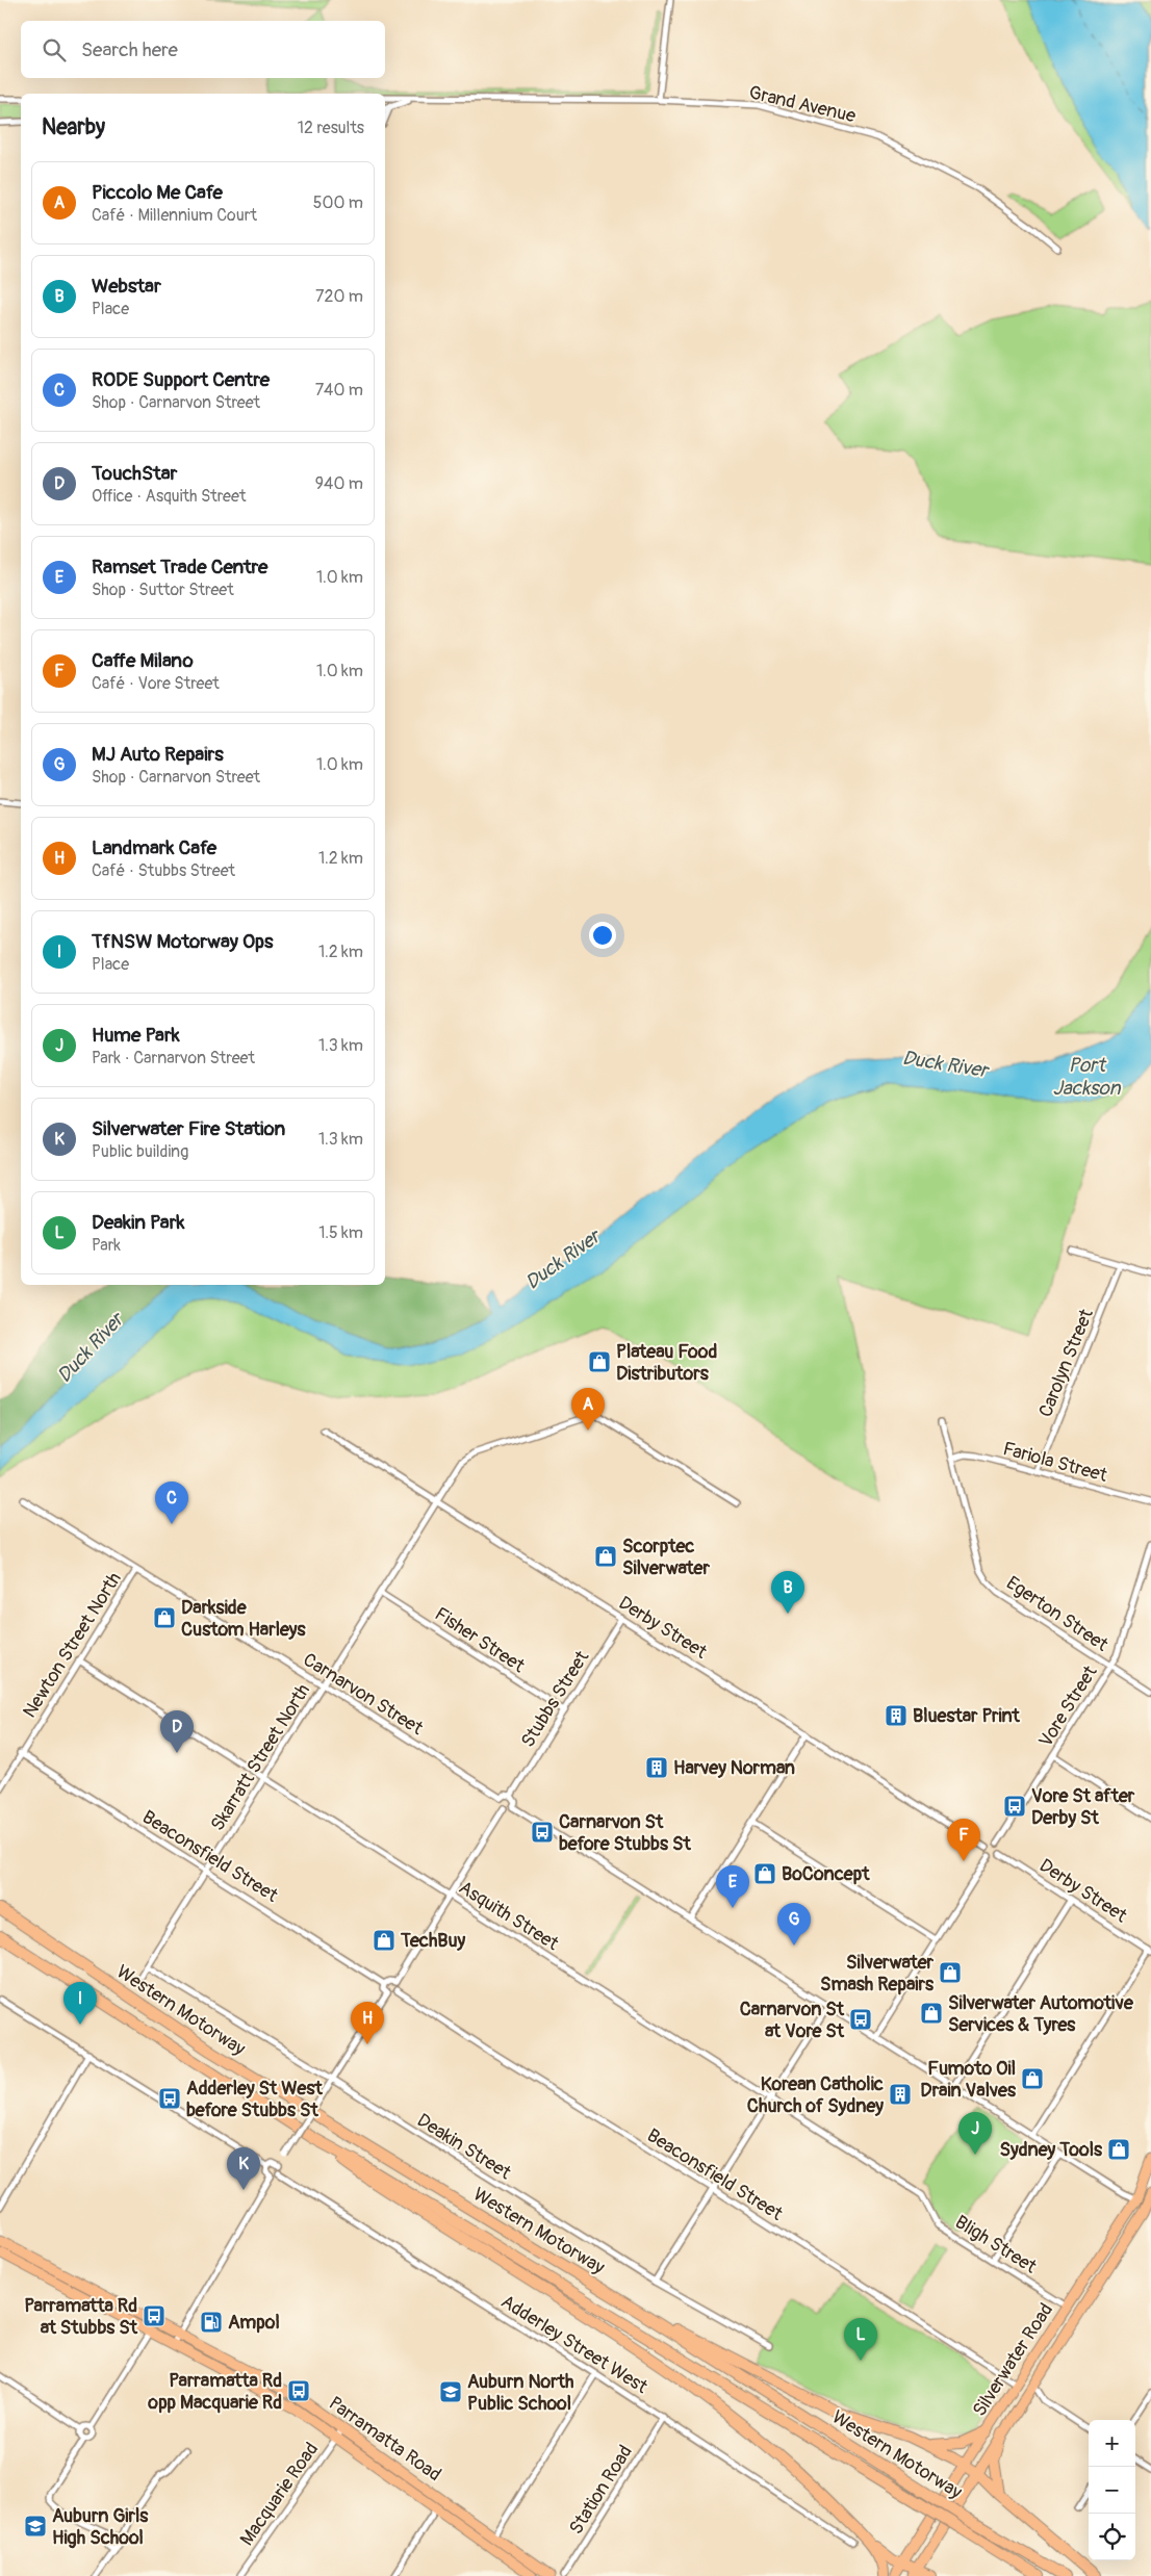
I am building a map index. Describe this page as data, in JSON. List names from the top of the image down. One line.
{"streets":{"highway":["Western Motorway","Silverwater Road","Parramatta Road"],"street":["Grand Avenue","Carolyn Street","Fariola Street","Egerton Street","Derby Street","Fisher Street","Newton Street North","Carnarvon Street","Stubbs Street","Vore Street","Skarratt Street North","Beaconsfield Street","Asquith Street","Deakin Street","Bligh Street","Adderley Street West","Station Road","Macquarie Road"]},"crossings":[["Carolyn Street","Fariola Street"],["Fariola Street","Egerton Street"],["Egerton Street","Vore Street"],["Derby Street","Stubbs Street"],["Derby Street","Vore Street"],["Derby Street","Skarratt Street North"],["Fisher Street","Stubbs Street"],["Fisher Street","Skarratt Street North"],["Newton Street North","Carnarvon Street"],["Newton Street North","Beaconsfield Street"],["Newton Street North","Asquith Street"],["Carnarvon Street","Stubbs Street"],["Carnarvon Street","Skarratt Street North"],["Skarratt Street North","Beaconsfield Street"],["Skarratt Street North","Asquith Street"],["Skarratt Street North","Deakin Street"],["Beaconsfield Street","Silverwater Road"],["Asquith Street","Bligh Street"],["Bligh Street","Silverwater Road"],["Adderley Street West","Station Road"],["Parramatta Road","Macquarie Road"]],"water":["Duck River","Port Jackson"],"places":{"shop":["Plateau Food Distributors","Scorptec Silverwater","Darkside Custom Harleys","BoConcept","TechBuy","Silverwater Smash Repairs","Silverwater Automotive Services & Tyres","Fumoto Oil Drain Valves","Sydney Tools"],"building":["Bluestar Print","Harvey Norman","Korean Catholic Church of Sydney"],"bus stop":["Vore St after Derby St","Carnarvon St before Stubbs St","Carnarvon St at Vore St","Adderley St West before Stubbs St","Parramatta Rd at Stubbs St","Parramatta Rd opp Macquarie Rd"],"fuel station":["Ampol"],"school or university":["Auburn North Public School","Auburn Girls High School"]},"page":{"search":"Search here","heading":["Nearby","12 results"],"list":[{"mark":"A","name":"Piccolo Me Cafe","note":"Café · Millennium Court","value":"500 m"},{"mark":"B","name":"Webstar","note":"Place","value":"720 m"},{"mark":"C","name":"RODE Support Centre","note":"Shop · Carnarvon Street","value":"740 m"},{"mark":"D","name":"TouchStar","note":"Office · Asquith Street","value":"940 m"},{"mark":"E","name":"Ramset Trade Centre","note":"Shop · Suttor Street","value":"1.0 km"},{"mark":"F","name":"Caffe Milano","note":"Café · Vore Street","value":"1.0 km"},{"mark":"G","name":"MJ Auto Repairs","note":"Shop · Carnarvon Street","value":"1.0 km"},{"mark":"H","name":"Landmark Cafe","note":"Café · Stubbs Street","value":"1.2 km"},{"mark":"I","name":"TfNSW Motorway Ops","note":"Place","value":"1.2 km"},{"mark":"J","name":"Hume Park","note":"Park · Carnarvon Street","value":"1.3 km"},{"mark":"K","name":"Silverwater Fire Station","note":"Public building","value":"1.3 km"},{"mark":"L","name":"Deakin Park","note":"Park","value":"1.5 km"}],"pins":["A","C","B","D","F","E","G","I","H","J","K","L"],"map_buttons":["+","−"]}}
